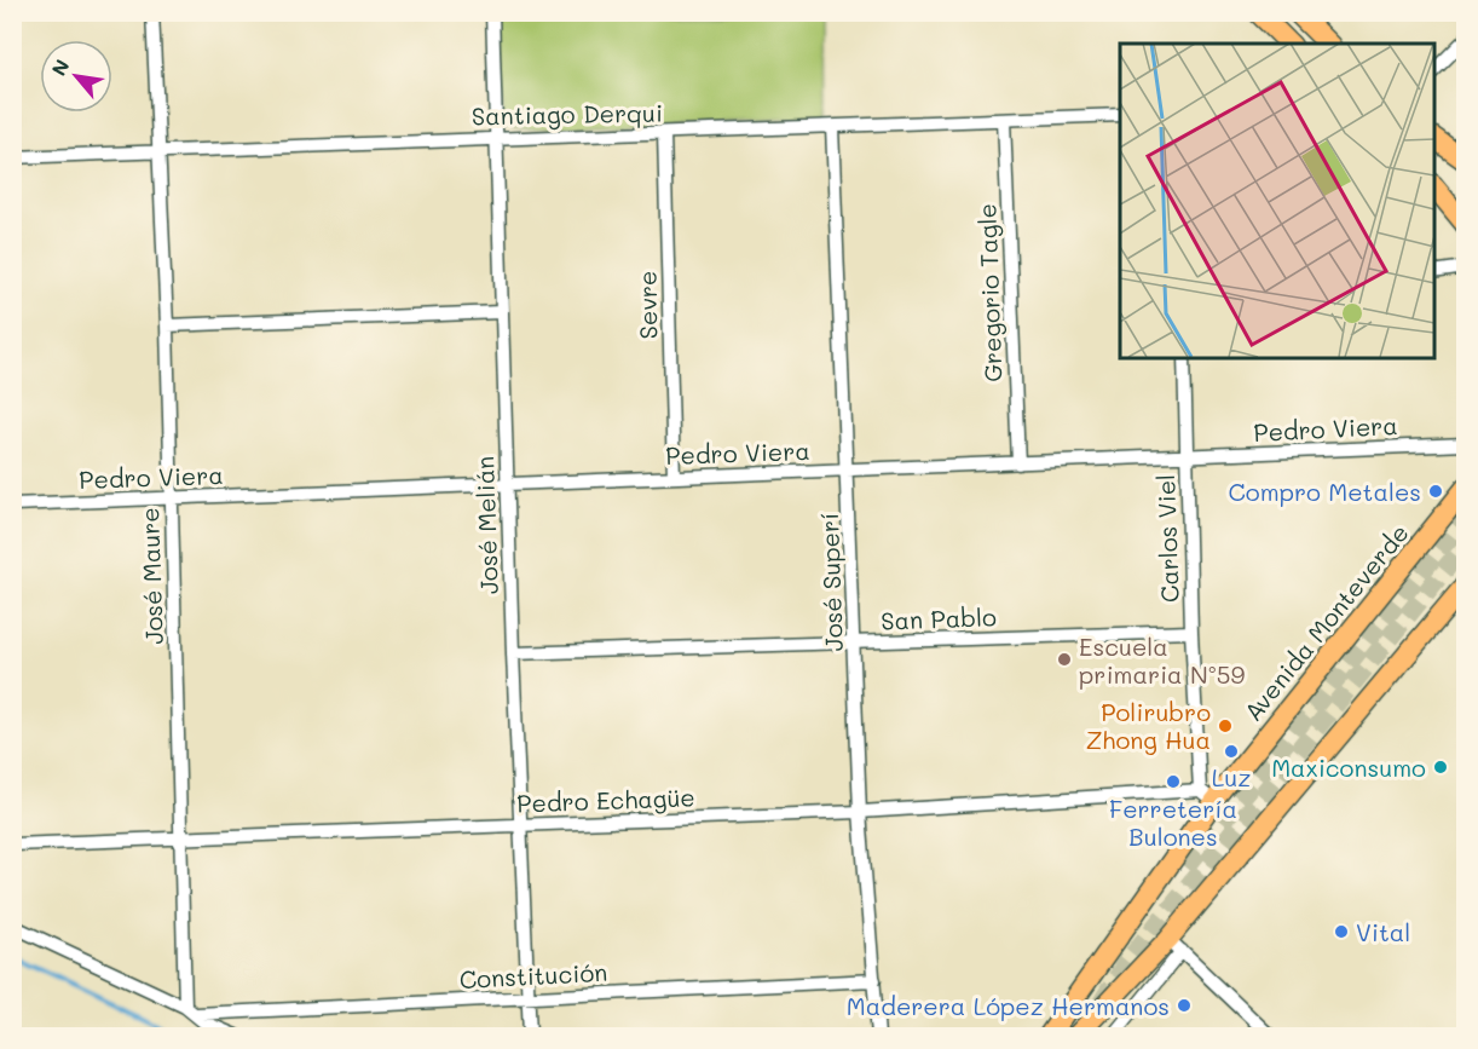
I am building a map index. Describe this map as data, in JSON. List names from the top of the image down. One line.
{"streets":{"main road":["Avenida Monteverde"],"street":["Santiago Derqui","Gregorio Tagle","Sevre","Pedro Viera","José Melián","Carlos Viel","José Maure","José Superí","San Pablo","Pedro Echagüe","Constitución"]},"crossings":[["Santiago Derqui","Gregorio Tagle"],["Santiago Derqui","Sevre"],["Santiago Derqui","José Melián"],["Santiago Derqui","José Maure"],["Santiago Derqui","José Superí"],["Gregorio Tagle","Pedro Viera"],["Sevre","Pedro Viera"],["Pedro Viera","José Melián"],["Pedro Viera","Carlos Viel"],["Pedro Viera","José Maure"],["Pedro Viera","José Superí"],["José Melián","San Pablo"],["José Melián","Pedro Echagüe"],["José Melián","Constitución"],["Carlos Viel","San Pablo"],["Carlos Viel","Avenida Monteverde"],["Carlos Viel","Pedro Echagüe"],["José Maure","Pedro Echagüe"],["José Maure","Constitución"],["José Superí","San Pablo"],["José Superí","Pedro Echagüe"],["José Superí","Constitución"],["Avenida Monteverde","Pedro Echagüe"]],"places":["Compro Metales","Escuela primaria Nº59","Polirubro Zhong Hua","Luz","Maxiconsumo","Ferretería Bulones","Vital","Maderera López Hermanos"],"north":"top left"}
